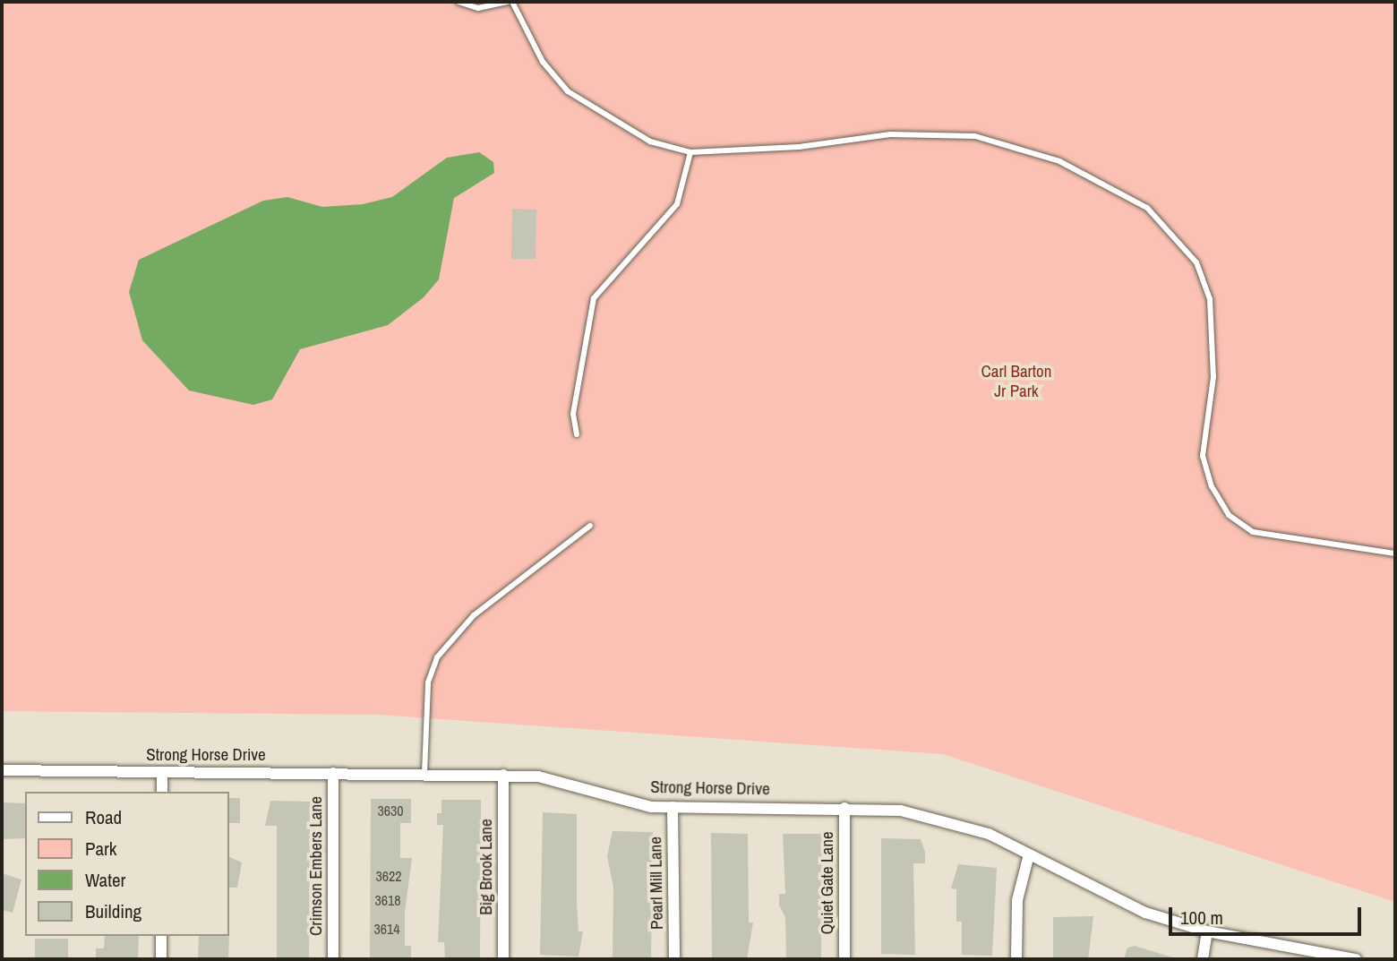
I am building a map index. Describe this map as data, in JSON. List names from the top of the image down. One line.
{"streets":{"street":["Strong Horse Drive","Crimson Embers Lane","Big Brook Lane","Pearl Mill Lane","Quiet Gate Lane"]},"crossings":[["Strong Horse Drive","Crimson Embers Lane"],["Strong Horse Drive","Big Brook Lane"],["Strong Horse Drive","Pearl Mill Lane"],["Strong Horse Drive","Quiet Gate Lane"]],"parks":["Carl Barton Jr Park"],"house_numbers":["3630","3622","3618","3614"],"legend":["Road","Park","Water","Building"],"scale_bar":"100 m"}
